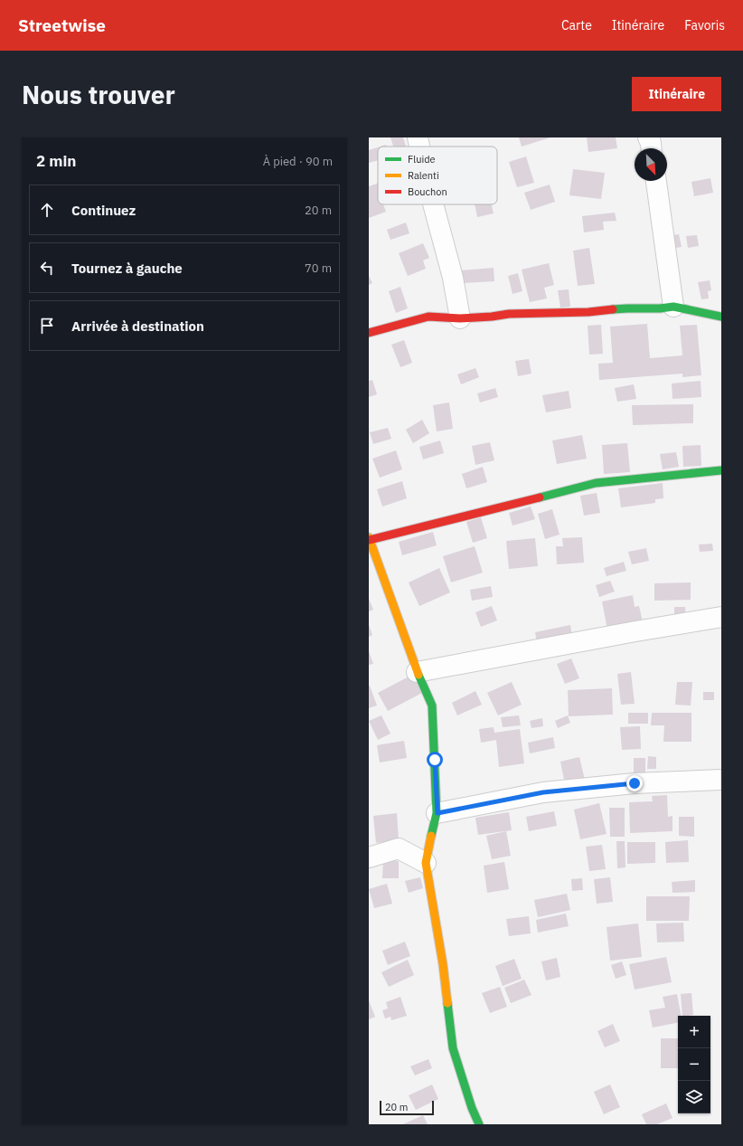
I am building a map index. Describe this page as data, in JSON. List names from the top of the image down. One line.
{"legend":["Fluide","Ralenti","Bouchon"],"scale_bar":"20 m","north":"bottom right","page":{"header":"Streetwise","nav":["Carte","Itinéraire","Favoris"],"buttons":"Itinéraire","title":"Nous trouver","heading":["2 min","À pied · 90 m"],"list":[["Continuez","20 m"],["Tournez à gauche","70 m"],"Arrivée à destination"],"map_buttons":["+","−"],"scale":"20 m"}}
